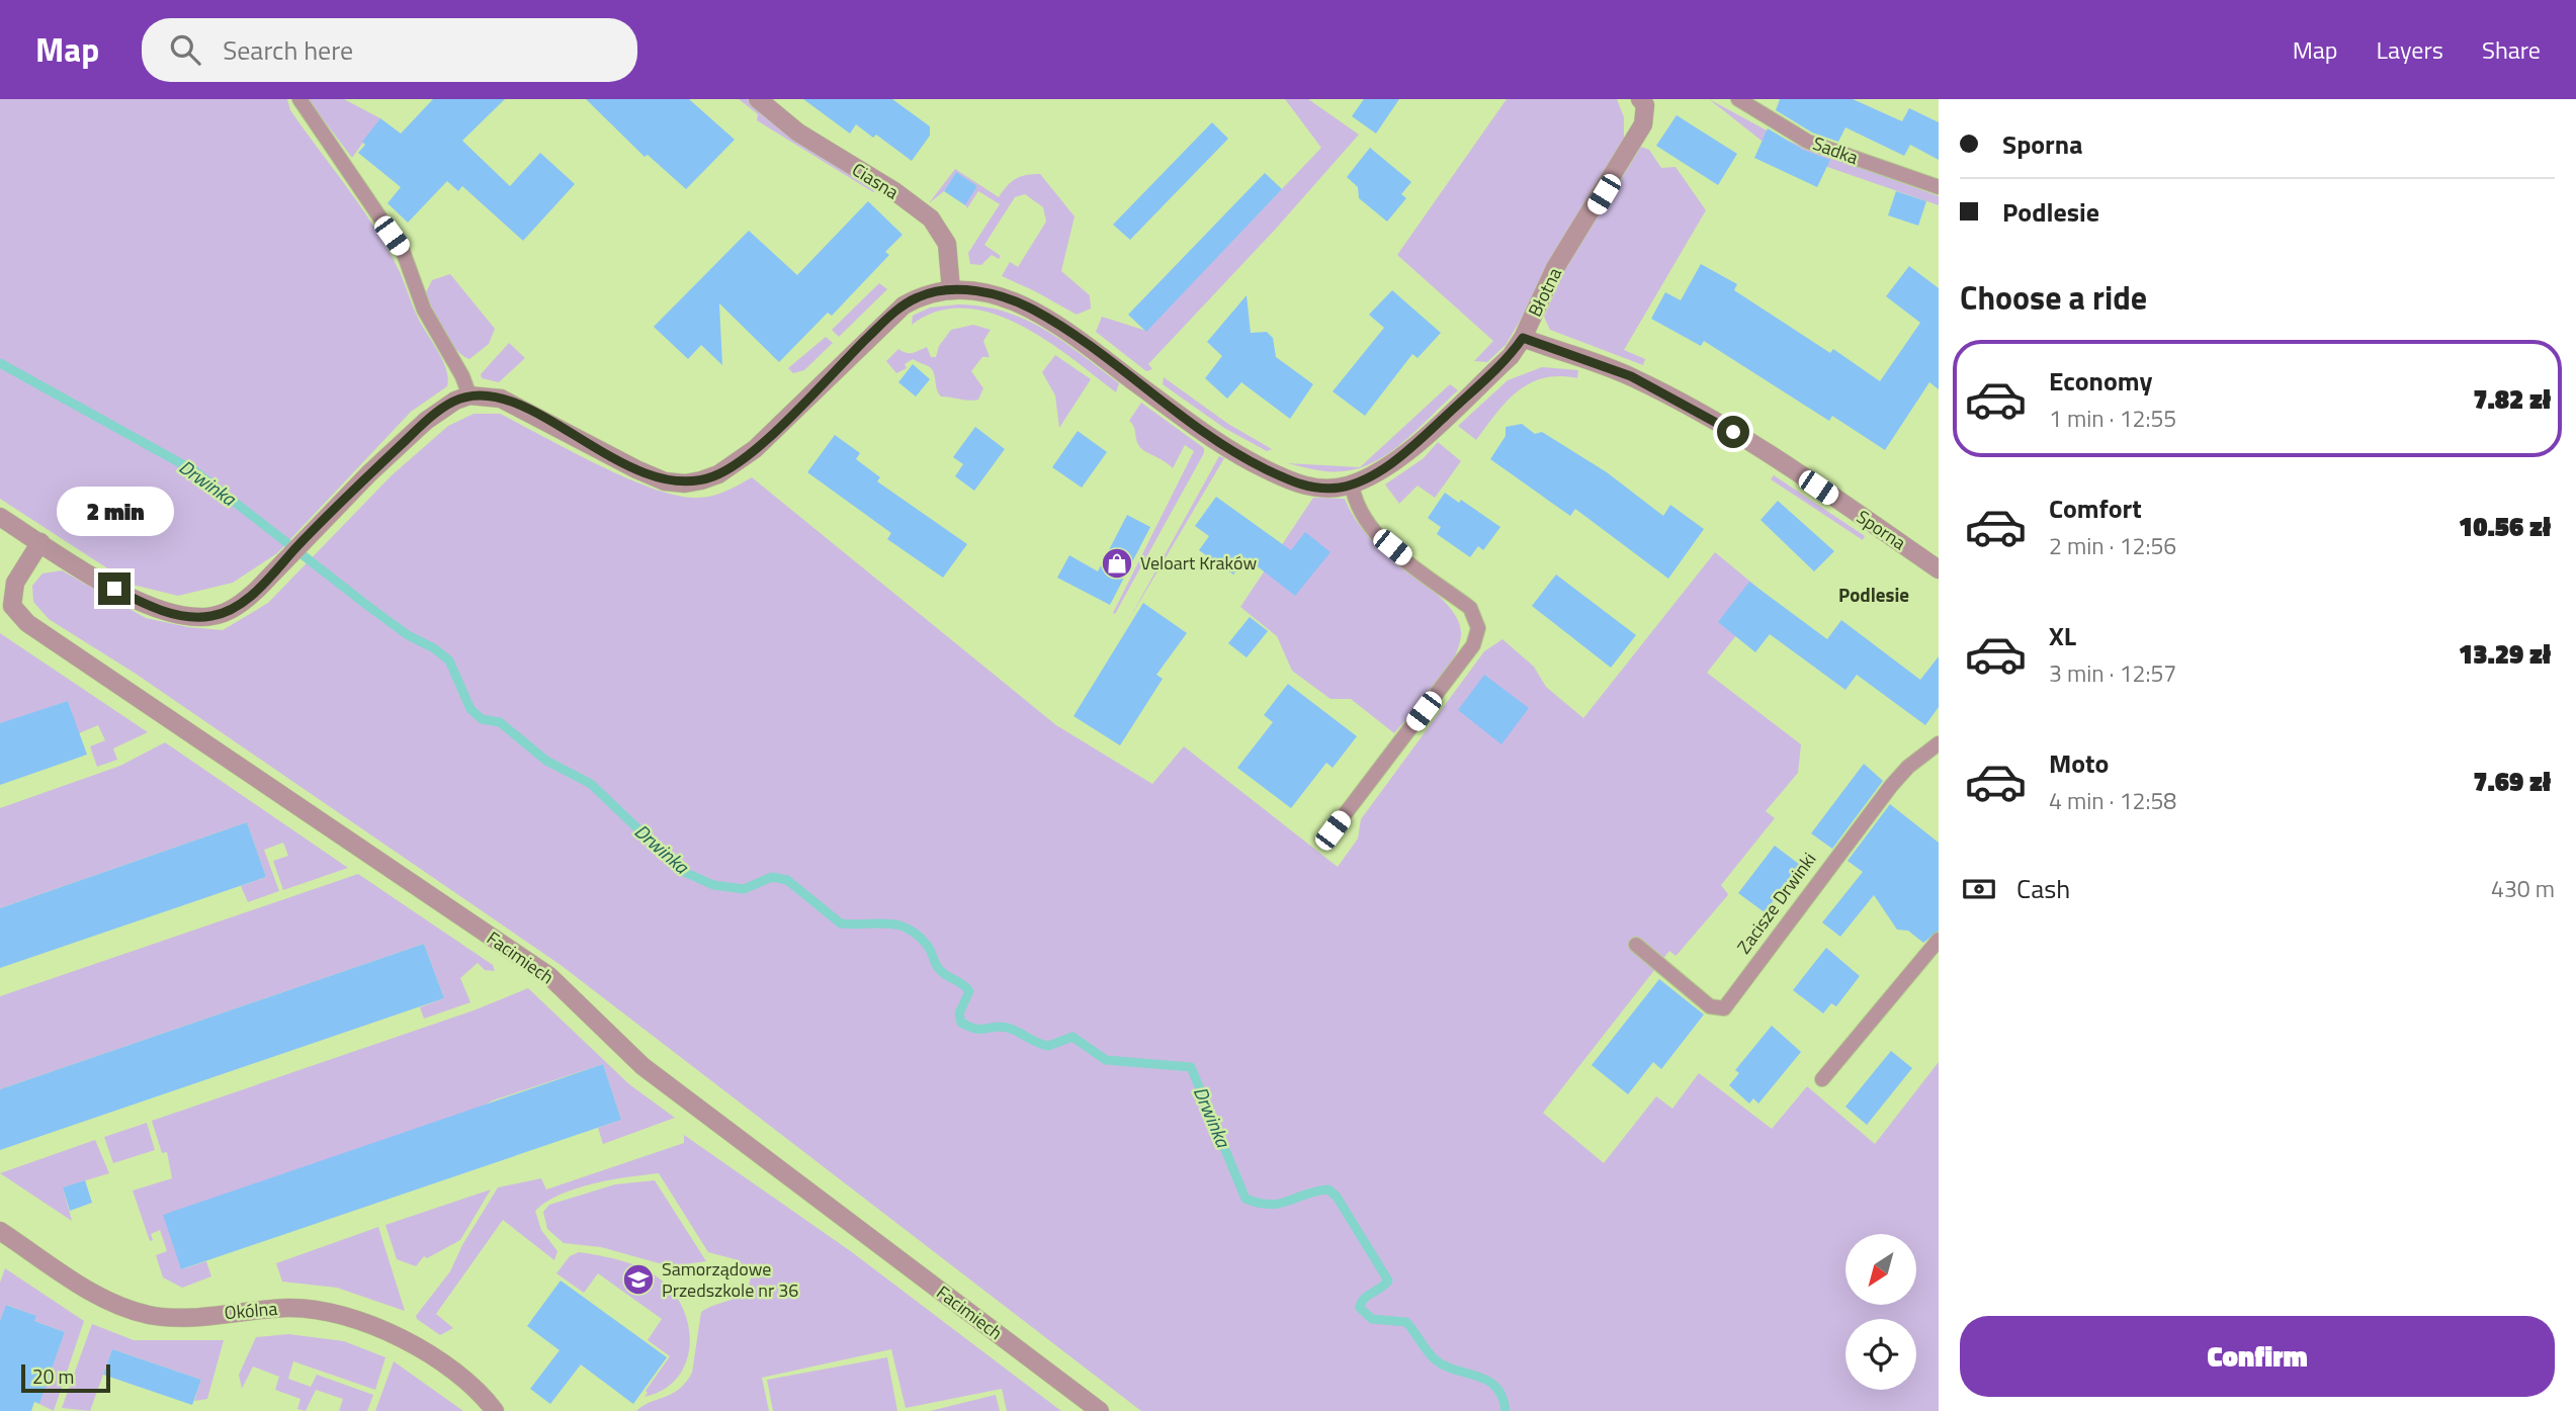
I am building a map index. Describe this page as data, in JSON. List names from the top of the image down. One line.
{"streets":{"street":["Ciasna","Błotna","Sporna","Facimiech","Okólna"],"lane":["Sadka","Zacisze Drwinki"]},"crossings":[["Ciasna","Błotna"],["Błotna","Sporna"]],"districts":["Podlesie"],"water":["Drwinka"],"places":{"shop":["Veloart Kraków"],"school or university":["Samorządowe Przedszkole nr 36"]},"scale_bar":"20 m","north":"bottom left","page":{"header":"Map","search":"Search here","nav":["Map","Layers","Share"],"banner":["Sporna","Podlesie"],"heading":"Choose a ride","list":[{"name":"Economy","note":"1 min · 12:55","value":"7.82 zł"},{"name":"Comfort","note":"2 min · 12:56","value":"10.56 zł"},{"name":"XL","note":"3 min · 12:57","value":"13.29 zł"},{"name":"Moto","note":"4 min · 12:58","value":"7.69 zł"}],"bubble":"2 min","pay":["Cash","430 m"],"buttons":"Confirm","scale":"20 m"}}
